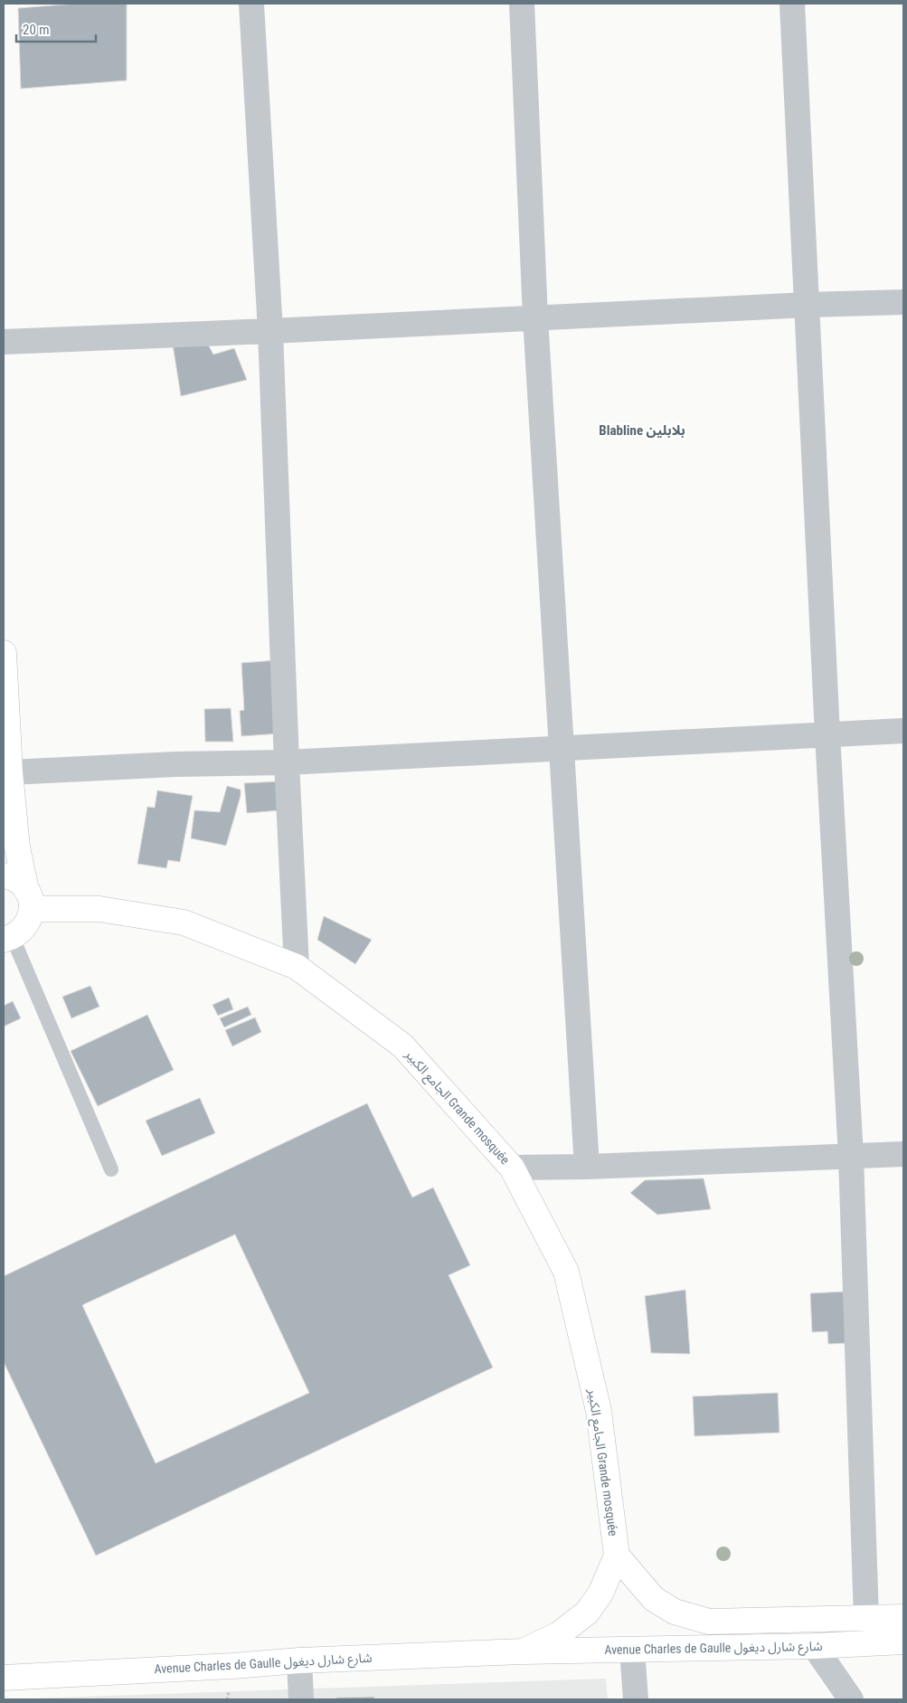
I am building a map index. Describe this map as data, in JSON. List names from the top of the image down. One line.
{"streets":{"main road":["الجامع الكبير Grande mosquée","Avenue Charles de Gaulle شارع شارل ديغول"]},"crossings":[["الجامع الكبير Grande mosquée","Avenue Charles de Gaulle شارع شارل ديغول"]],"districts":["Blabline بلابلين"],"scale_bar":"20 m"}
